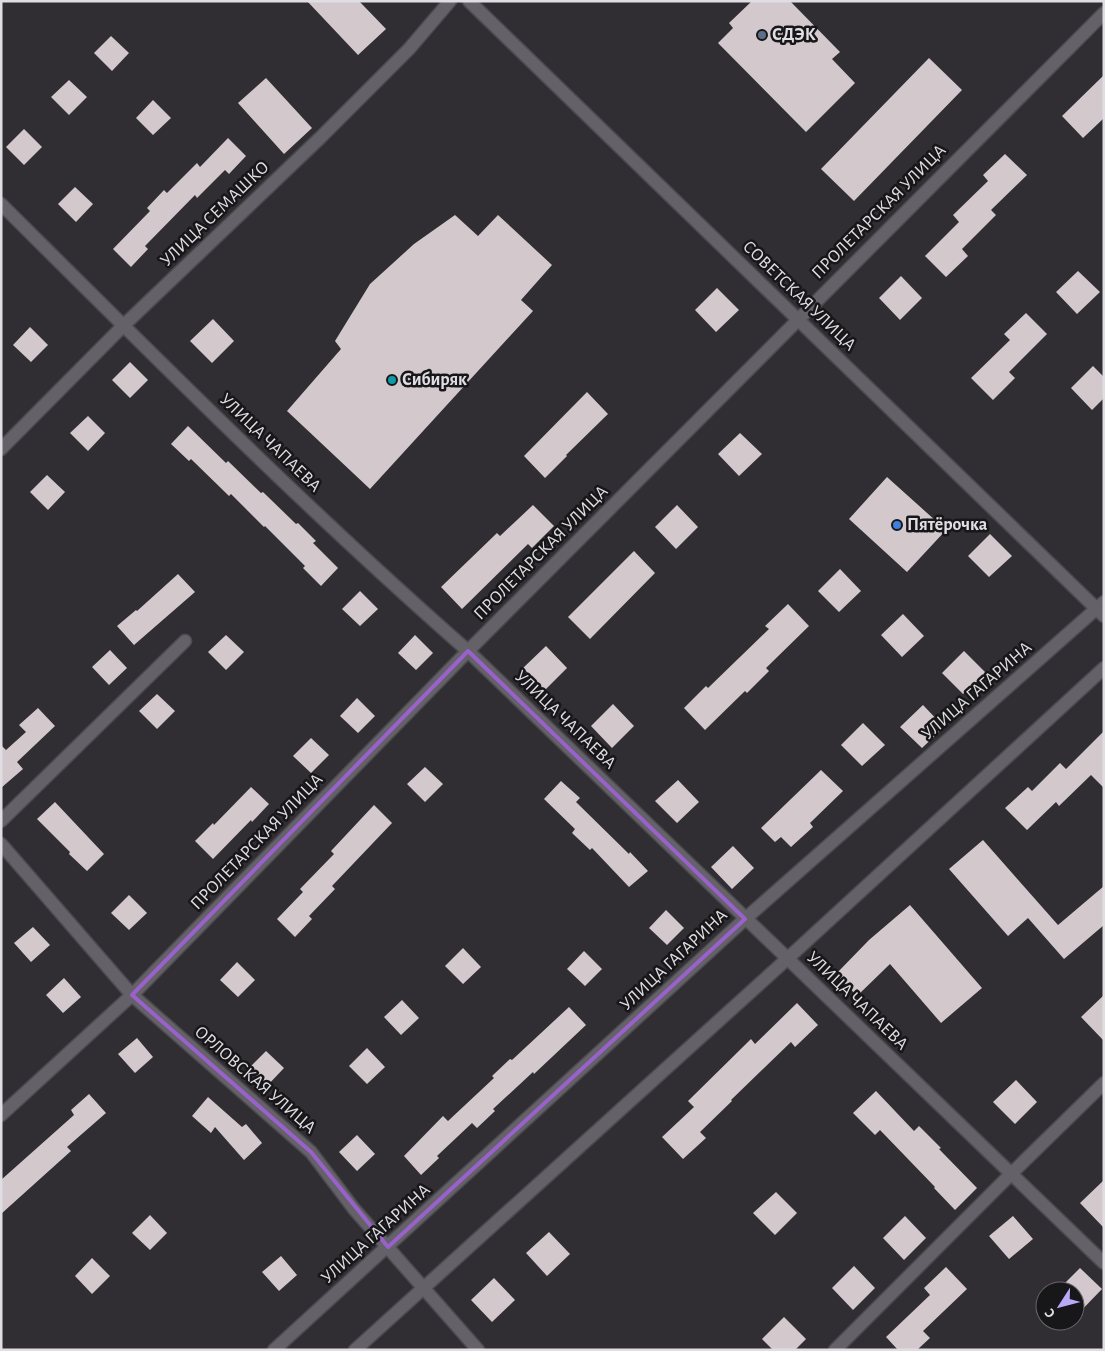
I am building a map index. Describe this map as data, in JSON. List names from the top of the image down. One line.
{"streets":{"street":["ПРОЛЕТАРСКАЯ УЛИЦА","УЛИЦА СЕМАШКО","СОВЕТСКАЯ УЛИЦА","УЛИЦА ЧАПАЕВА","УЛИЦА ГАГАРИНА","ОРЛОВСКАЯ УЛИЦА"]},"crossings":[["ПРОЛЕТАРСКАЯ УЛИЦА","СОВЕТСКАЯ УЛИЦА"],["ПРОЛЕТАРСКАЯ УЛИЦА","УЛИЦА ЧАПАЕВА"],["ПРОЛЕТАРСКАЯ УЛИЦА","ОРЛОВСКАЯ УЛИЦА"],["УЛИЦА СЕМАШКО","УЛИЦА ЧАПАЕВА"],["СОВЕТСКАЯ УЛИЦА","УЛИЦА ГАГАРИНА"],["УЛИЦА ЧАПАЕВА","УЛИЦА ГАГАРИНА"],["УЛИЦА ГАГАРИНА","ОРЛОВСКАЯ УЛИЦА"]],"places":["СДЭК","Сибиряк","Пятёрочка"],"north":"bottom left"}
